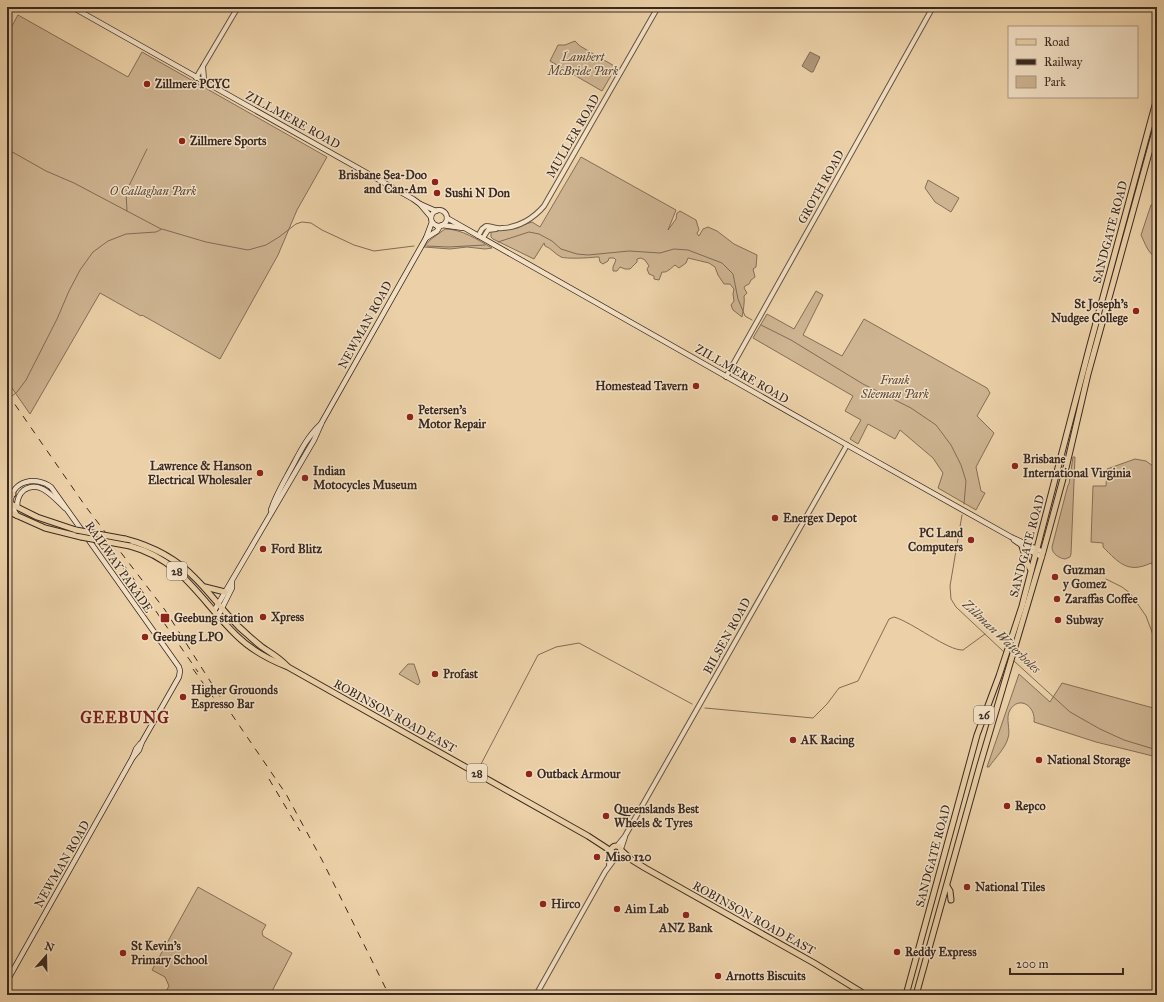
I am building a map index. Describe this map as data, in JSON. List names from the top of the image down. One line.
{"streets":{"main road":["ZILLMERE ROAD","SANDGATE ROAD","NEWMAN ROAD","RAILWAY PARADE","28","26","ROBINSON ROAD EAST"],"street":["MULLER ROAD","GROTH ROAD","BILSEN ROAD"]},"crossings":[["ZILLMERE ROAD","MULLER ROAD"],["ZILLMERE ROAD","GROTH ROAD"],["ZILLMERE ROAD","SANDGATE ROAD"],["ZILLMERE ROAD","NEWMAN ROAD"],["ZILLMERE ROAD","BILSEN ROAD"],["NEWMAN ROAD","RAILWAY PARADE"],["NEWMAN ROAD","ROBINSON ROAD EAST"],["RAILWAY PARADE","28"],["RAILWAY PARADE","ROBINSON ROAD EAST"],["28","ROBINSON ROAD EAST"],["BILSEN ROAD","ROBINSON ROAD EAST"]],"districts":["GEEBUNG"],"water":["Zillman Waterholes"],"parks":["Lambert McBride Park","O Callaghan Park","Frank Sleeman Park"],"places":{"other":["Zillmere PCYC","Zillmere Sports","Brisbane Sea-Doo and Can-Am","Sushi N Don","St Joseph's Nudgee College","Homestead Tavern","Petersen's Motor Repair","Brisbane International Virginia","Lawrence & Hanson Electrical Wholesaler","Indian Motocycles Museum","Energex Depot","PC Land Computers","Ford Blitz","Guzman y Gomez","Zaraffas Coffee","Xpress","Subway","Geebung LPO","Profast","Higher Grouonds Espresso Bar","AK Racing","National Storage","Outback Armour","Repco","Queenslands Best Wheels & Tyres","Miso 120","National Tiles","Hirco","Aim Lab","ANZ Bank","Reddy Express","St Kevin's Primary School","Arnotts Biscuits"],"transit":["Geebung station"]},"legend":["Road","Railway","Park"],"scale_bar":"200 m","north":"top"}
